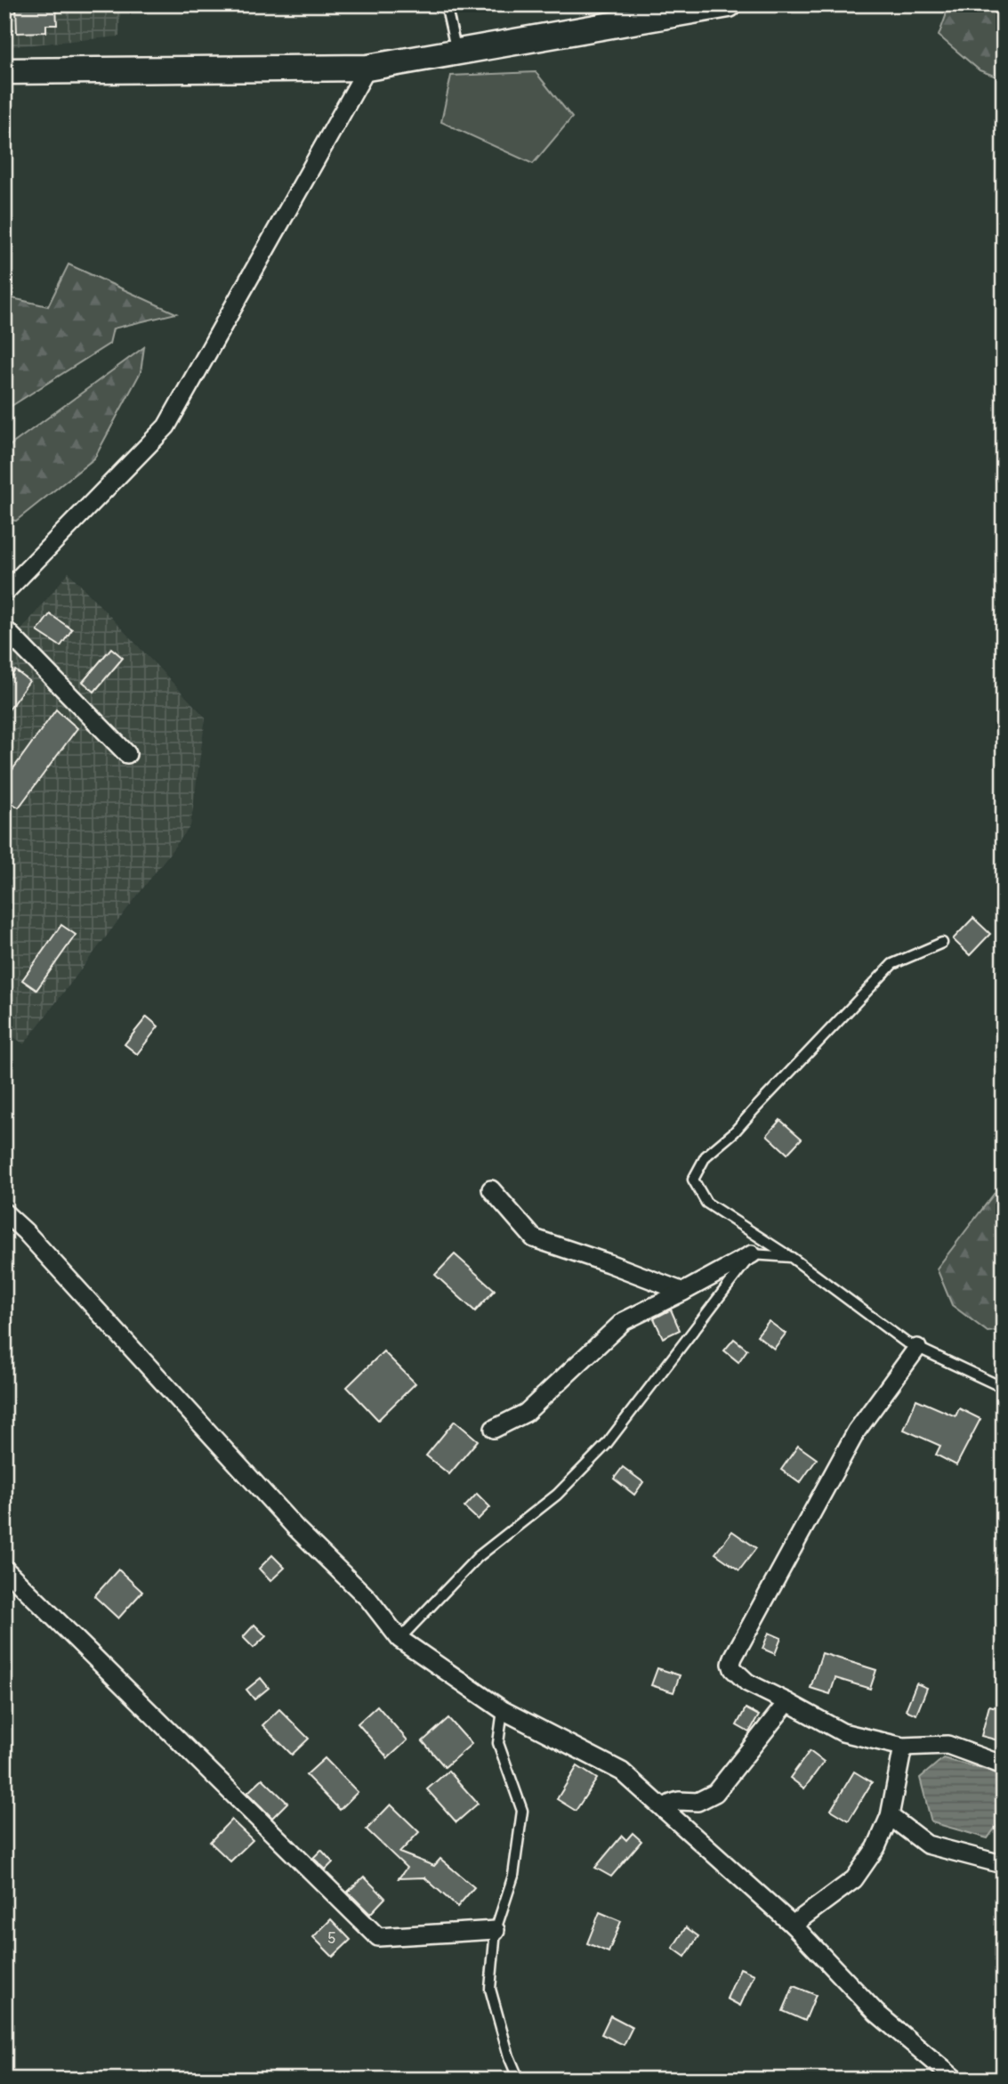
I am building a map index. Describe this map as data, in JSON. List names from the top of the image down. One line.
{"house_numbers":["5"]}
